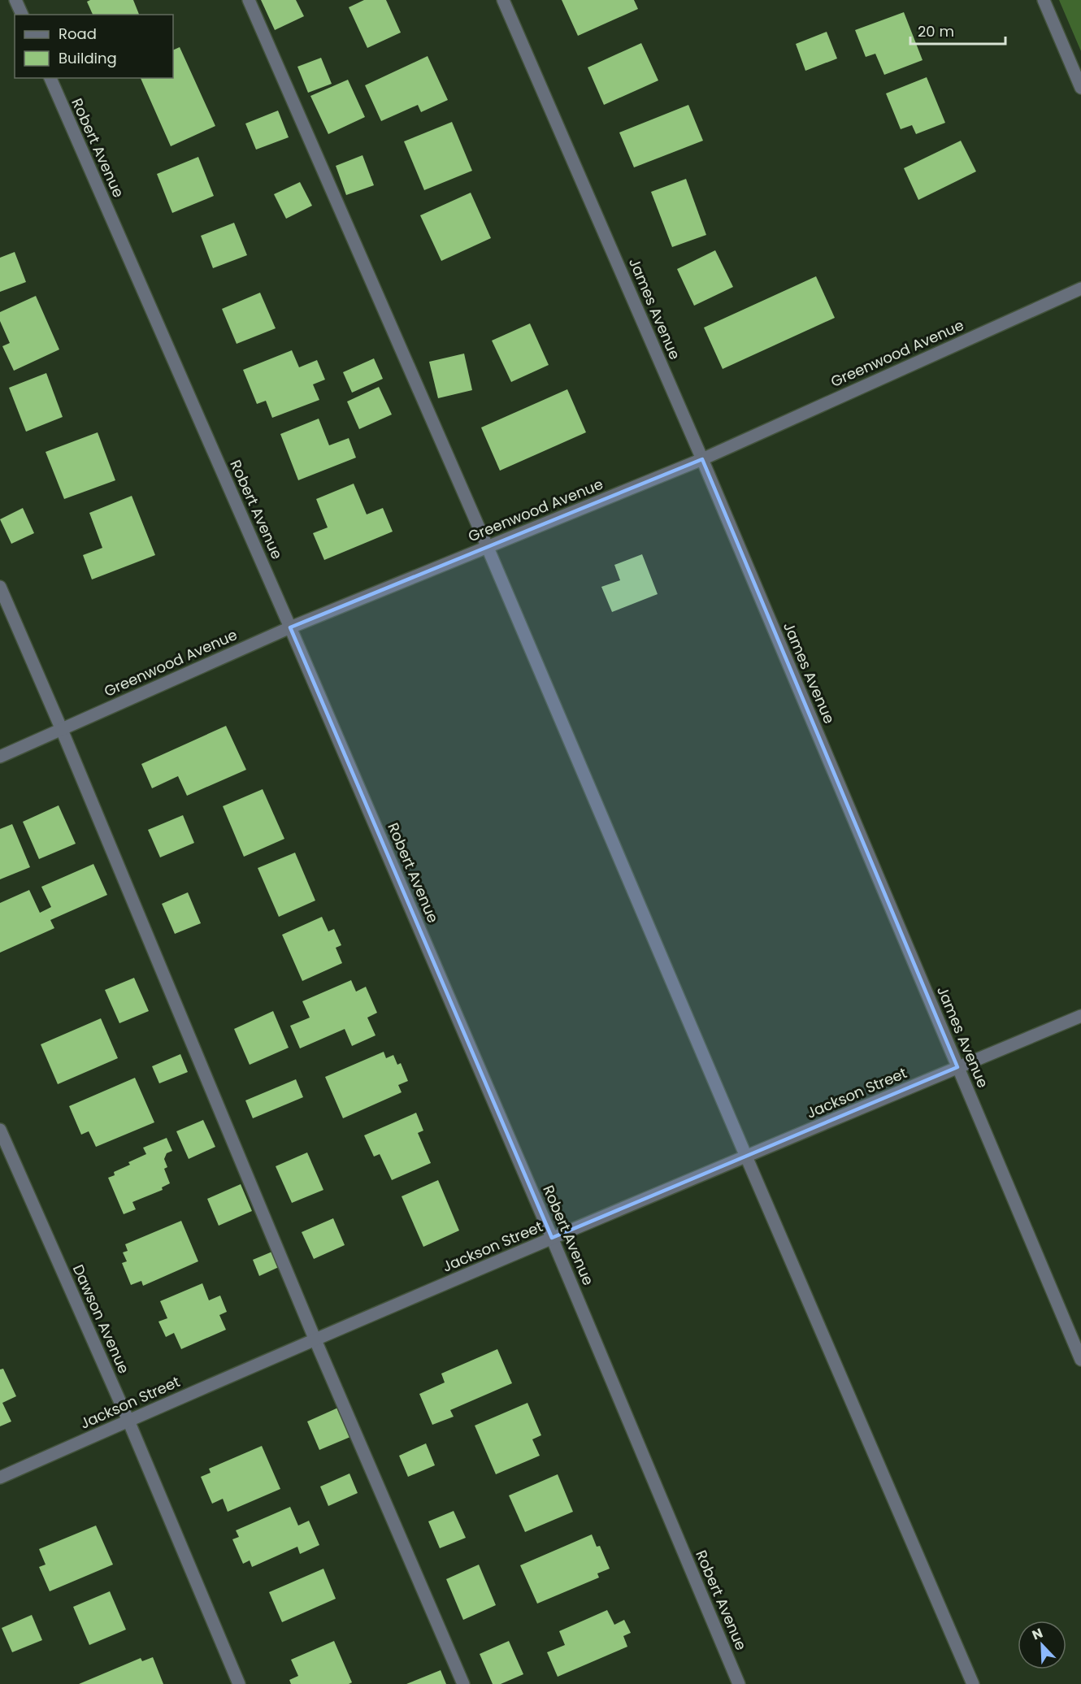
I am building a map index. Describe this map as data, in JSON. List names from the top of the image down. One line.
{"streets":{"street":["Robert Avenue","James Avenue","Greenwood Avenue","Jackson Street","Dawson Avenue"]},"crossings":[["Robert Avenue","Greenwood Avenue"],["Robert Avenue","Jackson Street"],["James Avenue","Greenwood Avenue"],["James Avenue","Jackson Street"],["Jackson Street","Dawson Avenue"]],"legend":["Road","Building"],"scale_bar":"20 m","north":"top left"}
